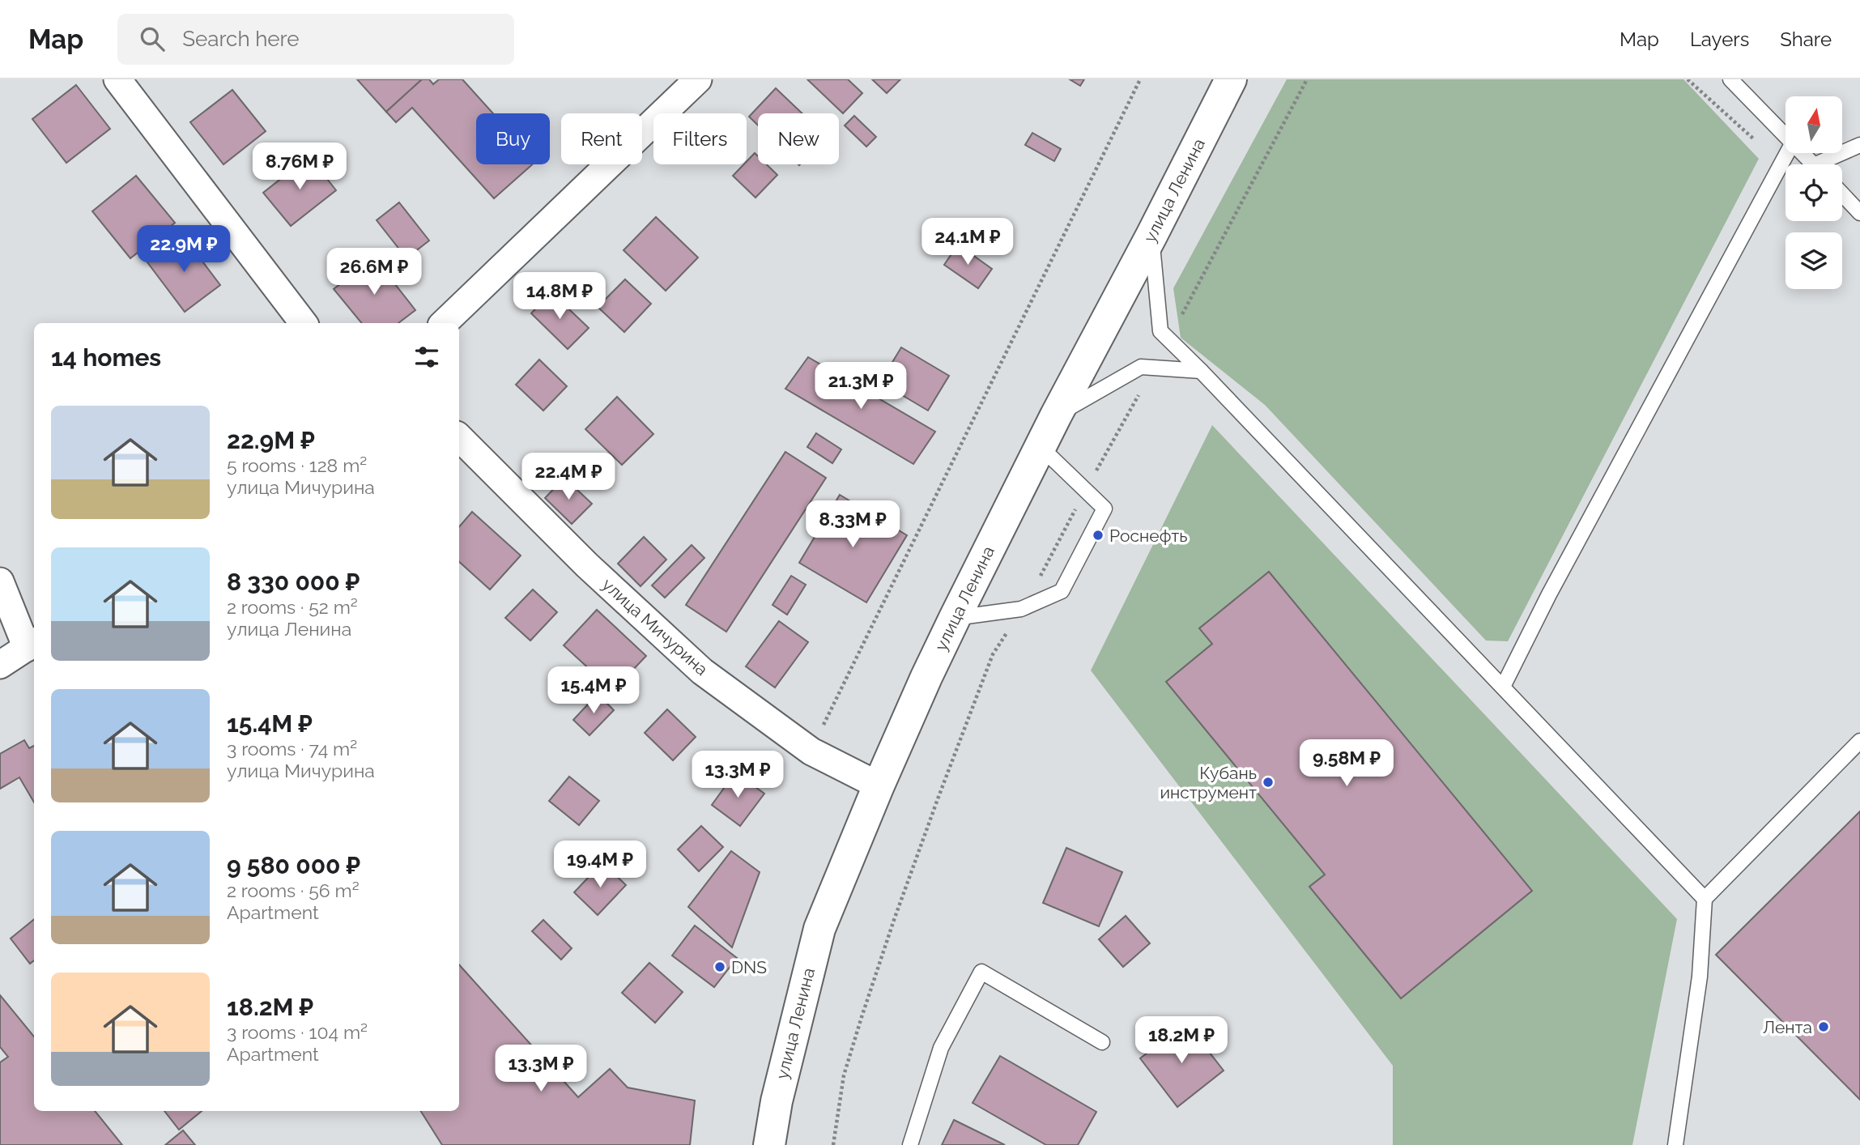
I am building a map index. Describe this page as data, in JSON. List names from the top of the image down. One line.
{"streets":{"highway":["улица Ленина"],"street":["улица Мичурина"]},"crossings":[["улица Ленина","улица Мичурина"]],"places":["Роснефть","Кубань инструмент","DNS","Лента"],"north":"top","page":{"header":"Map","search":"Search here","nav":["Map","Layers","Share"],"chip":["Buy","Rent","Filters","New"],"price":["8.76M ₽","24.1M ₽","22.9M ₽","26.6M ₽","14.8M ₽","21.3M ₽","22.4M ₽","8.33M ₽","15.4M ₽","9.58M ₽","13.3M ₽","19.4M ₽","18.2M ₽","13.3M ₽"],"heading":"14 homes","list":[{"name":"22.9M ₽","note":"5 rooms · 128 m² · улица Мичурина"},{"name":"8 330 000 ₽","note":"2 rooms · 52 m² · улица Ленина"},{"name":"15.4M ₽","note":"3 rooms · 74 m² · улица Мичурина"},{"name":"9 580 000 ₽","note":"2 rooms · 56 m² · Apartment"},{"name":"18.2M ₽","note":"3 rooms · 104 m² · Apartment"}]}}
